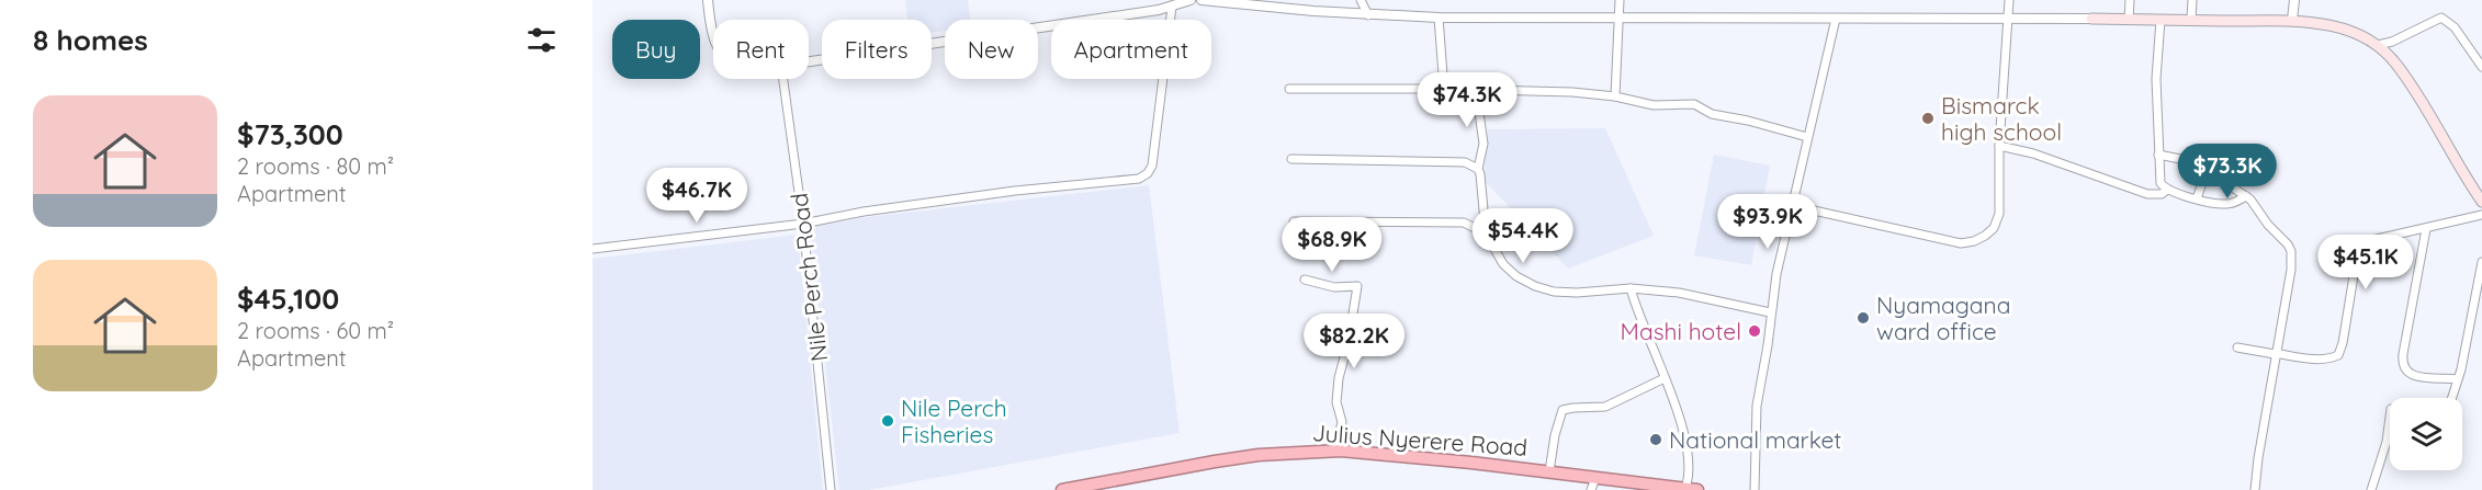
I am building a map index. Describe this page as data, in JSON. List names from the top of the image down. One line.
{"streets":{"highway":["Julius Nyerere Road"],"street":["Nile Perch Road"]},"places":["Bismarck high school","Nyamagana ward office","Mashi hotel","Nile Perch Fisheries","National market"],"page":{"heading":"8 homes","chip":["Buy","Rent","Filters","New","Apartment"],"price":["$74.3K","$73.3K","$46.7K","$93.9K","$54.4K","$68.9K","$45.1K","$82.2K"],"list":[{"name":"$73,300","note":"2 rooms · 80 m² · Apartment"},{"name":"$45,100","note":"2 rooms · 60 m² · Apartment"}]}}
